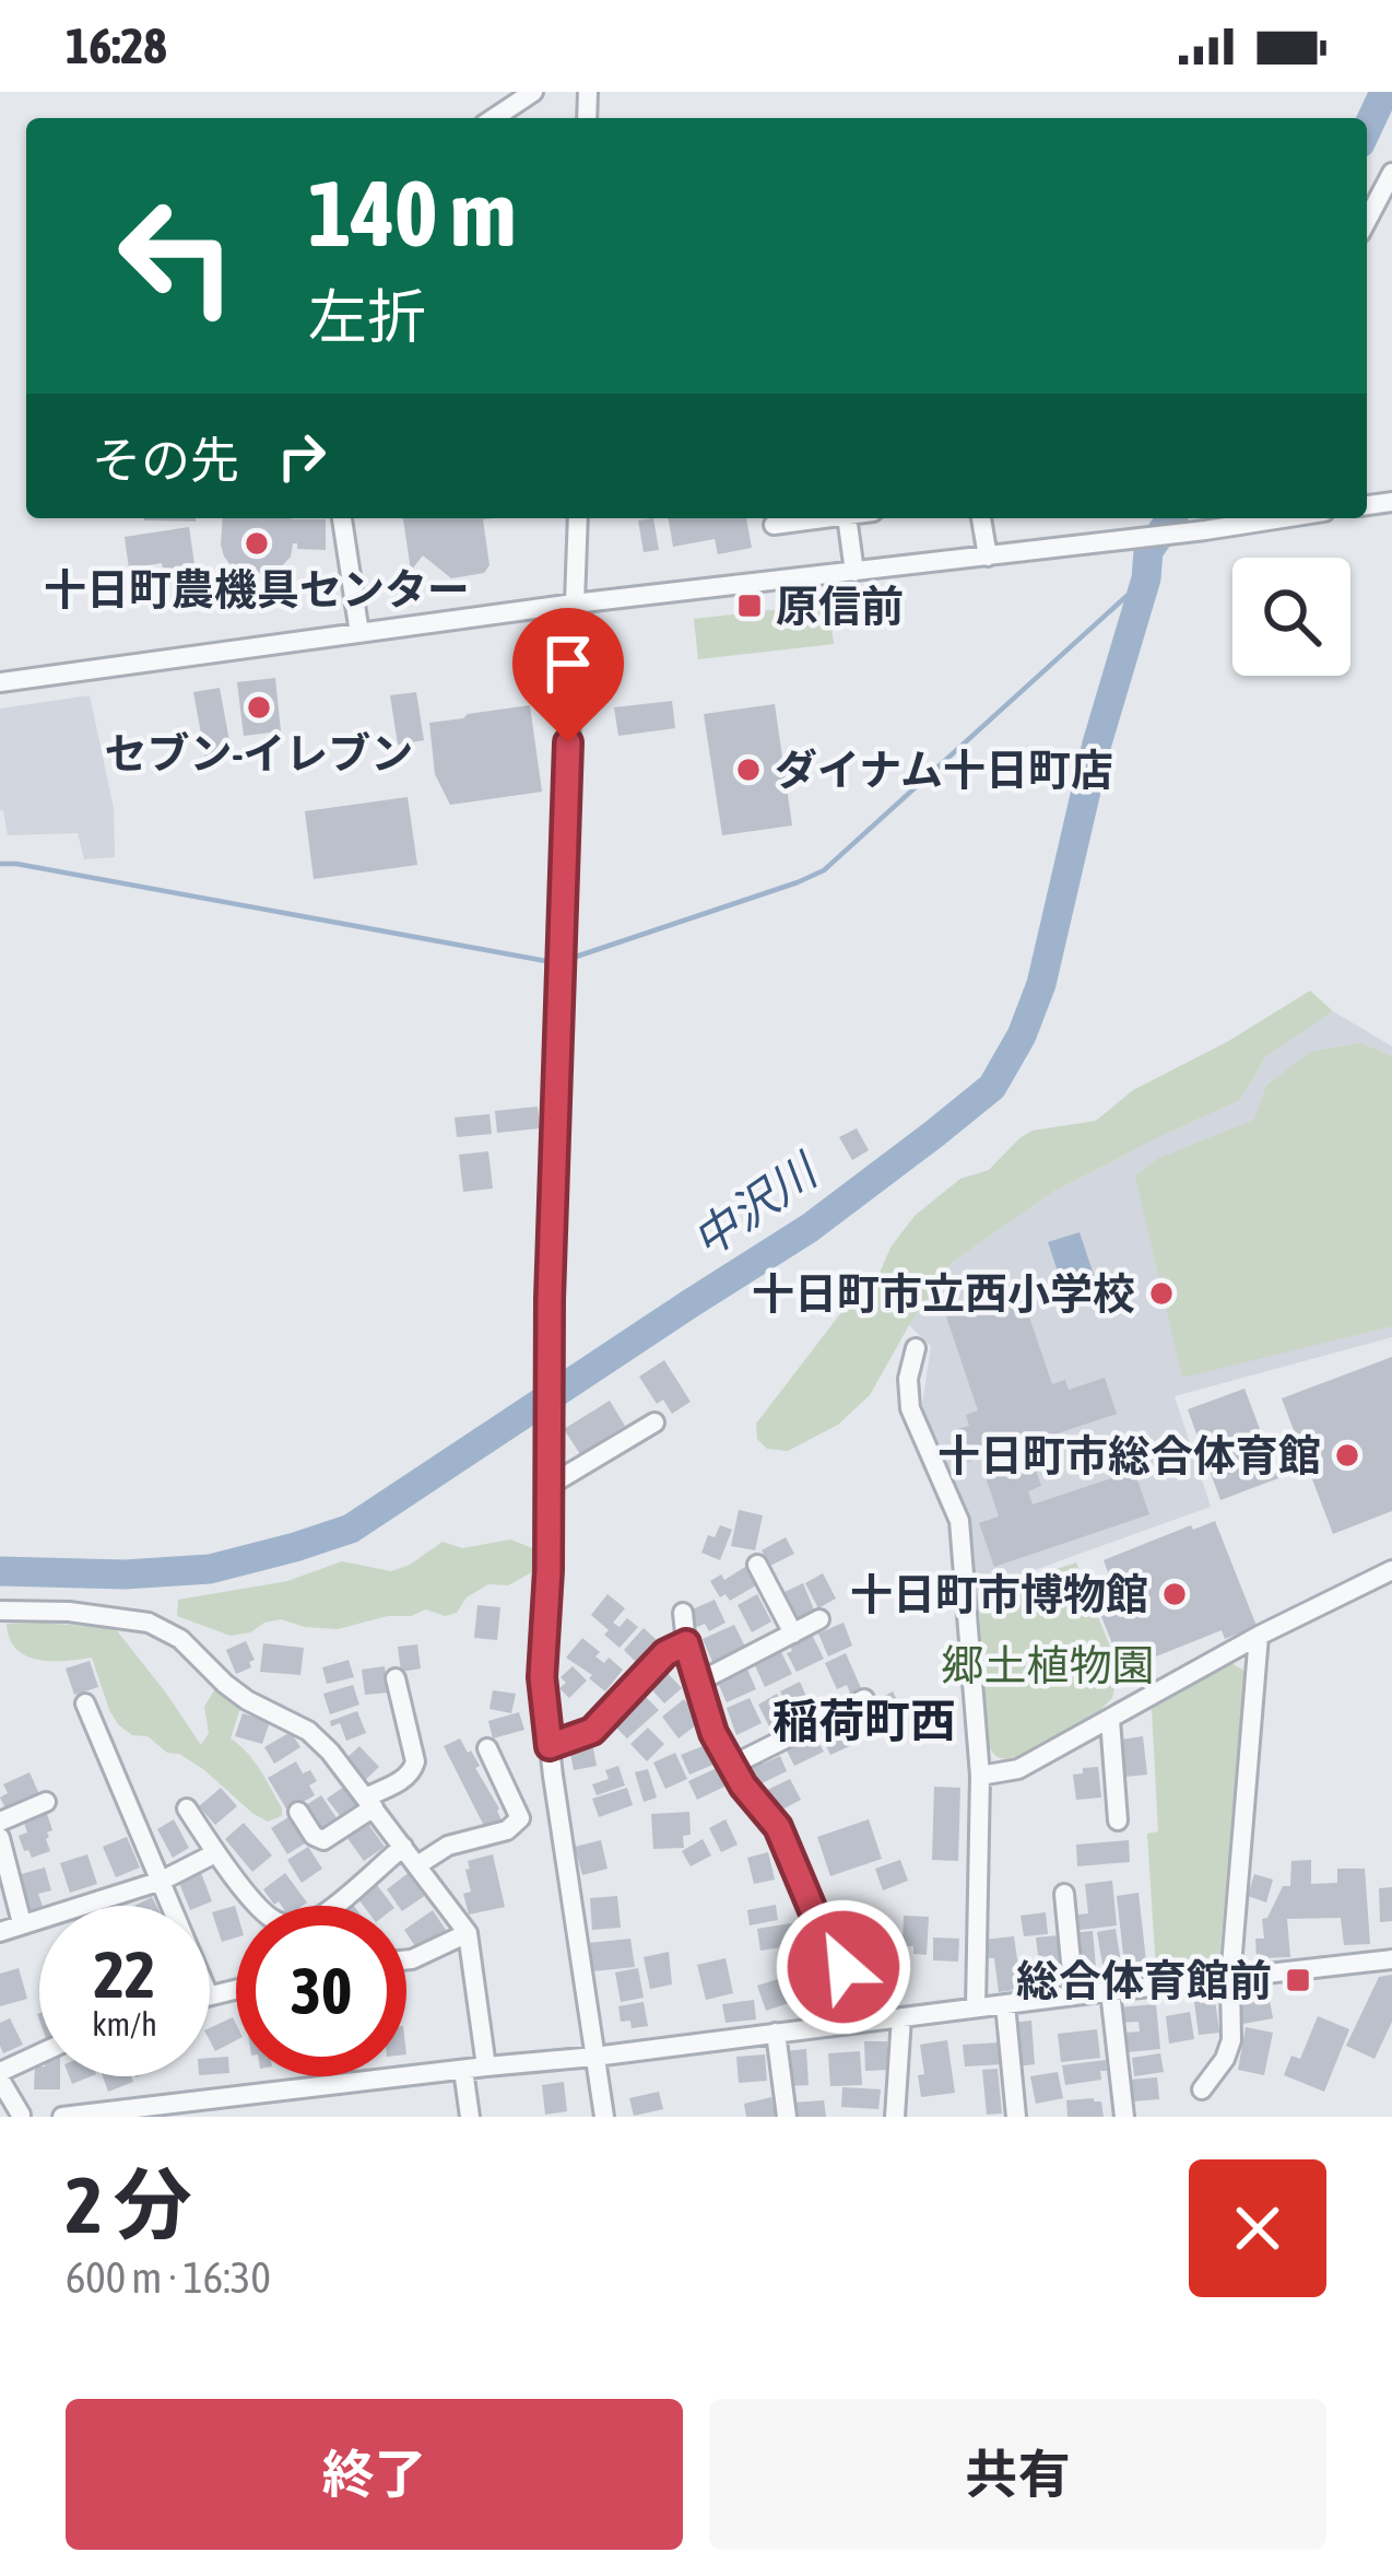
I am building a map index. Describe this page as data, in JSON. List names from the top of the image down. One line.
{"districts":["稲荷町西"],"water":["中沢川"],"parks":["郷土植物園"],"places":{"other":["十日町農機具センター","セブン-イレブン","ダイナム十日町店","十日町市立西小学校","十日町市総合体育館","十日町市博物館"],"transit":["原信前","総合体育館前"]},"page":{"status":"16:28","turn":["140 m","左折"],"then":"その先","speed":"22 km/h","limit":"30","heading":["2 分","600 m · 16:30"],"buttons":["終了","共有"]}}
